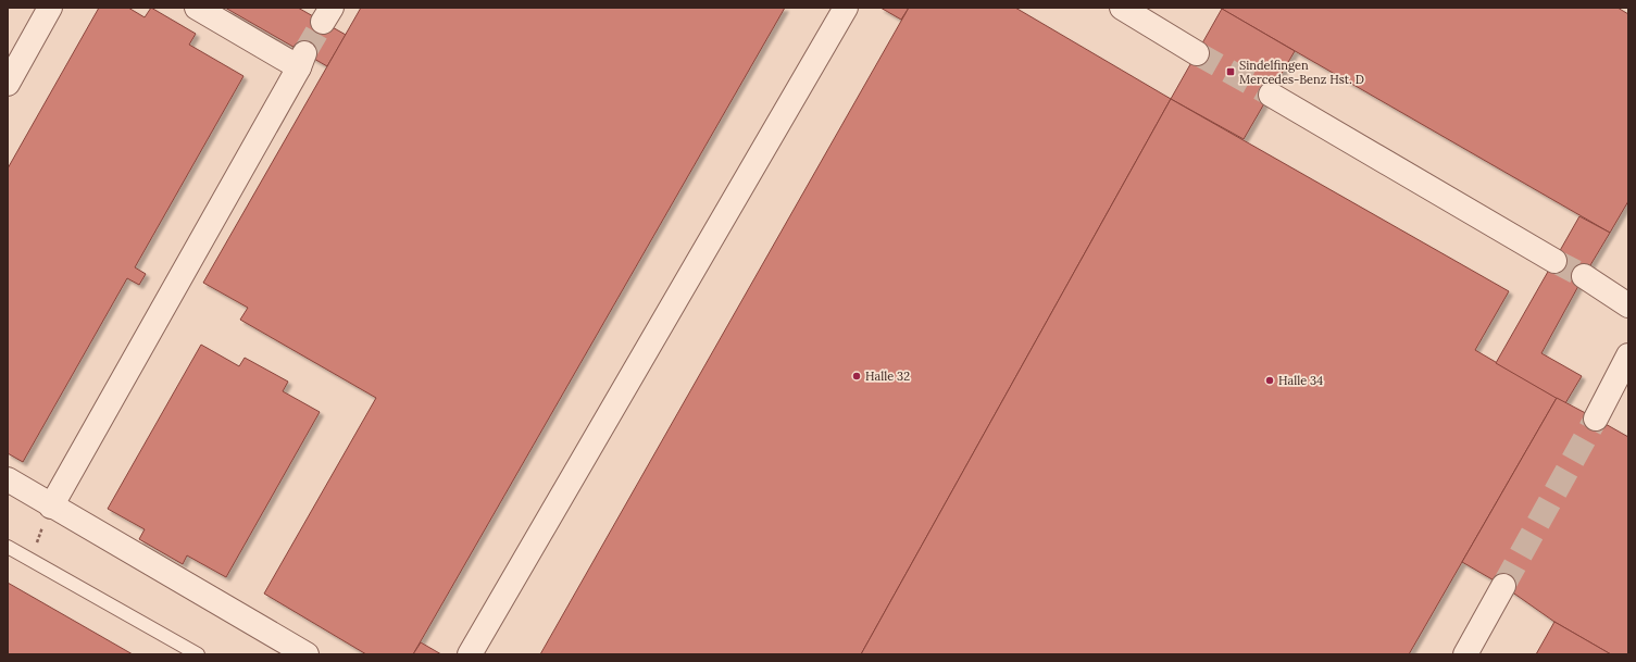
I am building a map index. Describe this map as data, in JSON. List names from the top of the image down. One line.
{"places":{"transit":["Sindelfingen Mercedes-Benz Hst. D"],"other":["Halle 32","Halle 34"]}}
